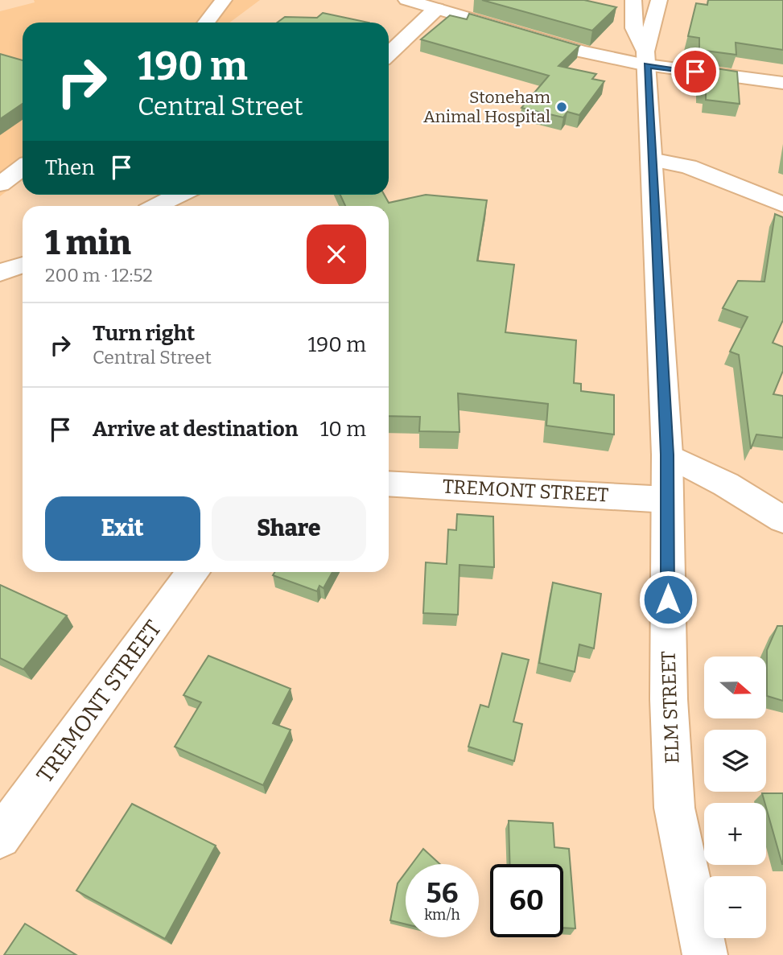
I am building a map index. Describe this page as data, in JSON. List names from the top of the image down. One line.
{"streets":{"street":["TREMONT STREET","ELM STREET"]},"crossings":[["TREMONT STREET","ELM STREET"]],"places":["Stoneham Animal Hospital"],"north":"right","page":{"turn":["190 m","Central Street"],"then":"Then","heading":["1 min","200 m · 12:52"],"list":[{"name":"Turn right","note":"Central Street","value":"190 m"},{"name":"Arrive at destination","value":"10 m"}],"buttons":["Exit","Share"],"map_buttons":["+","−"],"speed":"56 km/h","limit":"60"}}
